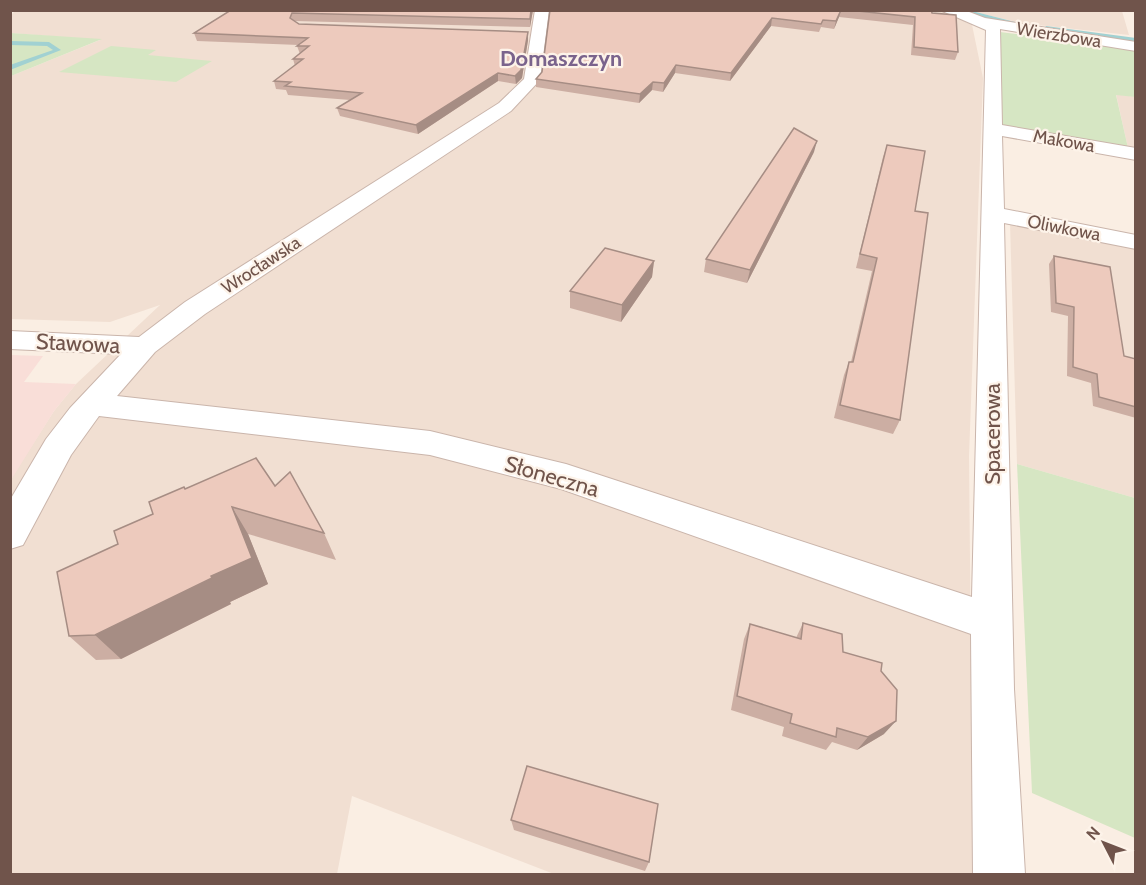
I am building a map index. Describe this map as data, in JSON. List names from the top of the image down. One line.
{"streets":{"street":["Wierzbowa","Makowa","Oliwkowa","Wrocławska","Stawowa","Spacerowa","Słoneczna"]},"crossings":[["Wierzbowa","Spacerowa"],["Makowa","Spacerowa"],["Oliwkowa","Spacerowa"],["Wrocławska","Stawowa"],["Wrocławska","Słoneczna"],["Spacerowa","Słoneczna"]],"districts":["Domaszczyn"],"north":"top left"}
